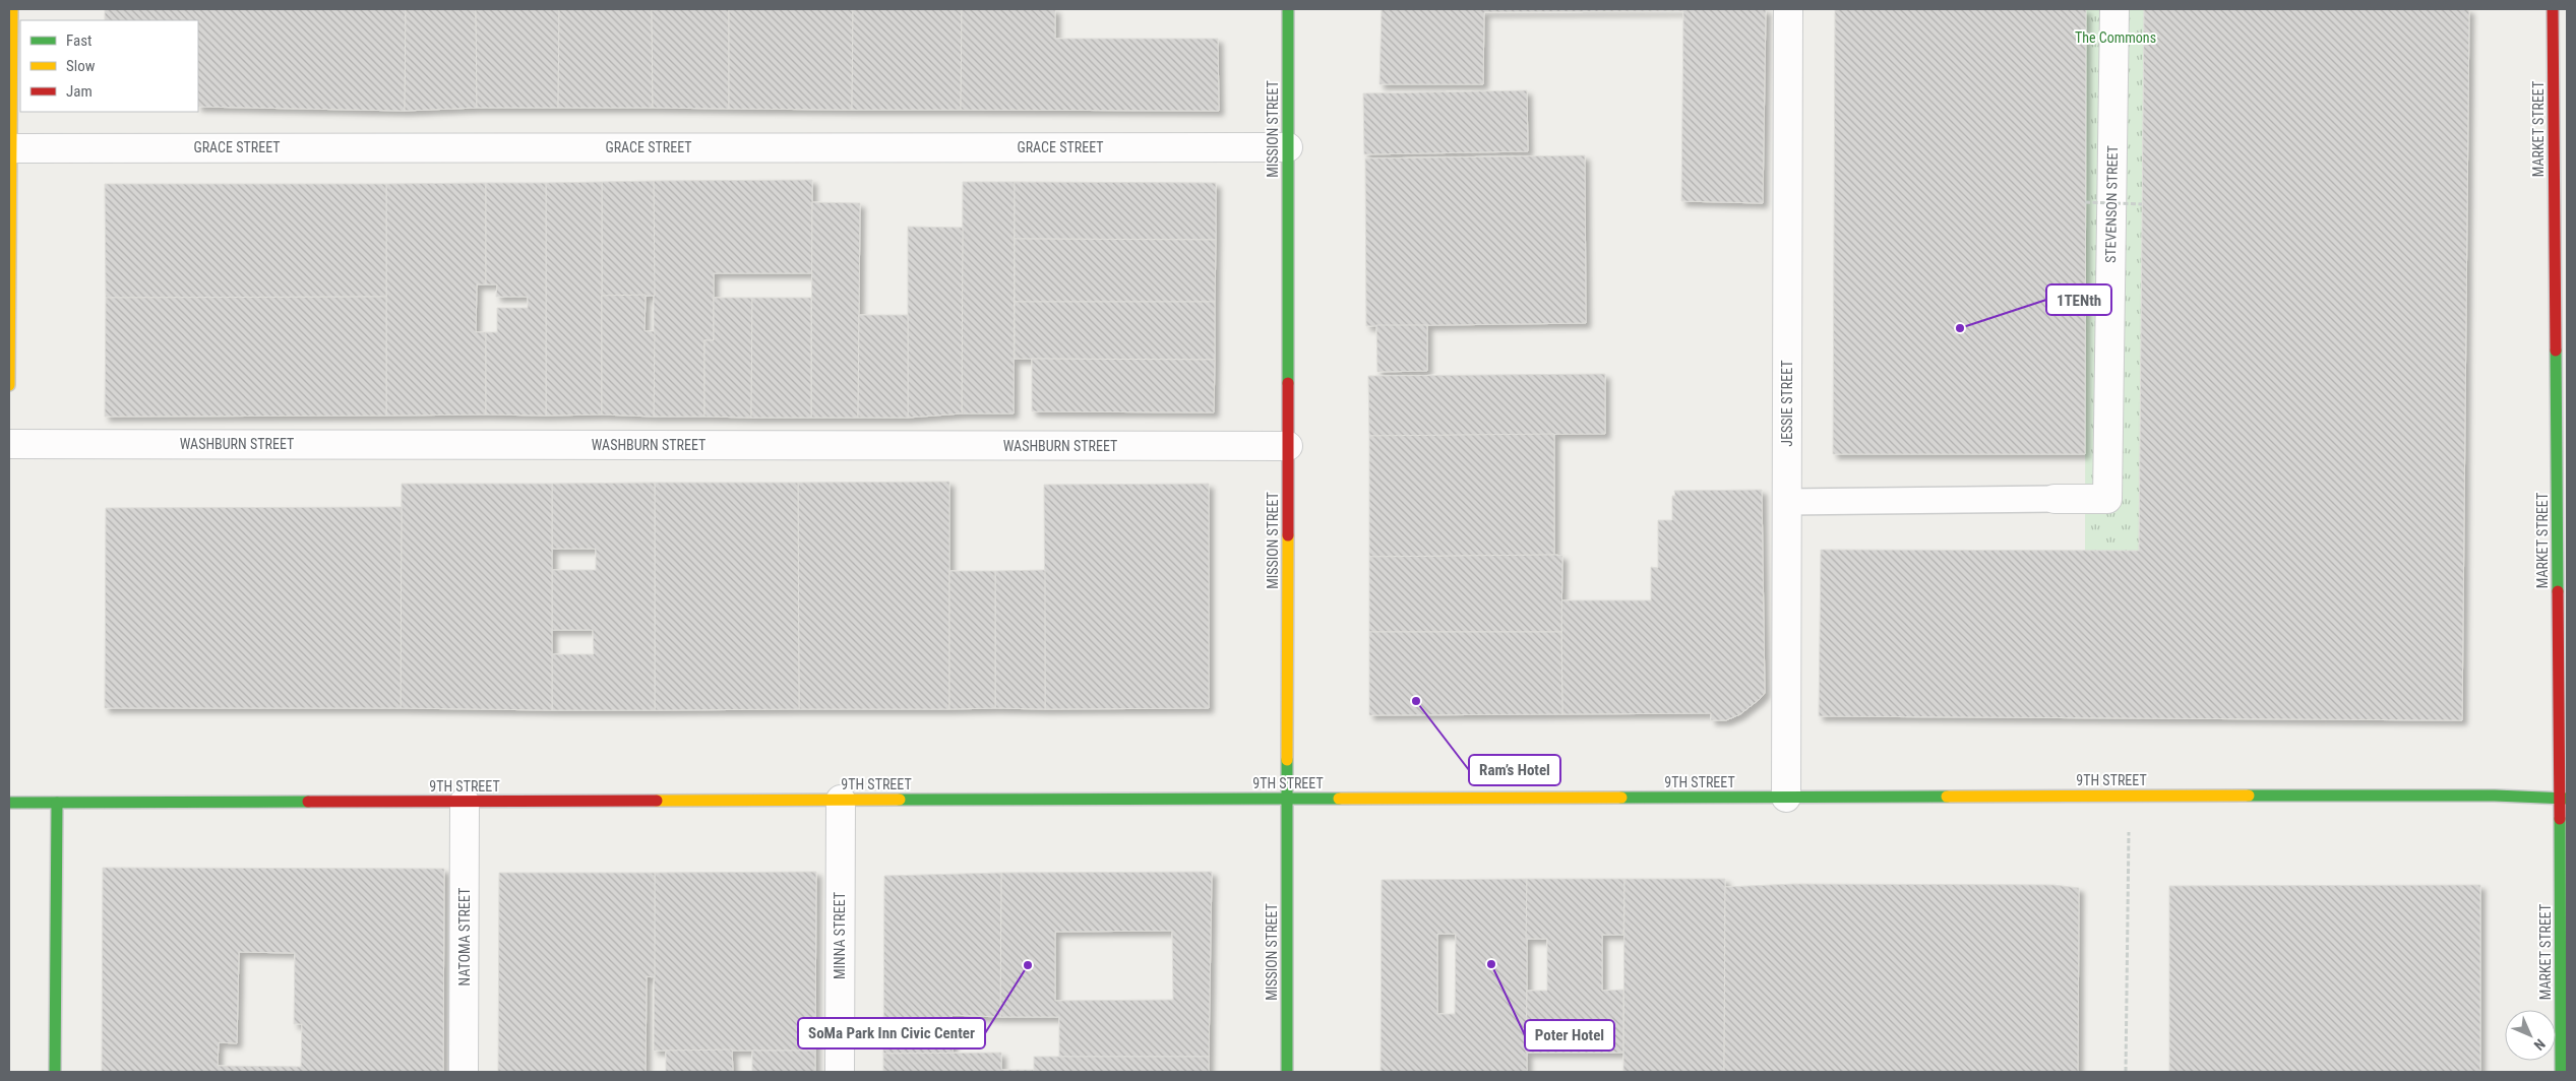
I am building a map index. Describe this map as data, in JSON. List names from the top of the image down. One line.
{"streets":{"main road":["MISSION STREET","MARKET STREET","9TH STREET"],"street":["GRACE STREET","STEVENSON STREET","JESSIE STREET","WASHBURN STREET","MINNA STREET","NATOMA STREET"]},"crossings":[["MISSION STREET","GRACE STREET"],["MISSION STREET","WASHBURN STREET"],["MISSION STREET","9TH STREET"],["MARKET STREET","9TH STREET"],["JESSIE STREET","9TH STREET"],["9TH STREET","MINNA STREET"],["9TH STREET","NATOMA STREET"]],"parks":["The Commons"],"places":["1TENth","Ram’s Hotel","Poter Hotel","SoMa Park Inn Civic Center"],"legend":["Fast","Slow","Jam"],"north":"bottom right"}
